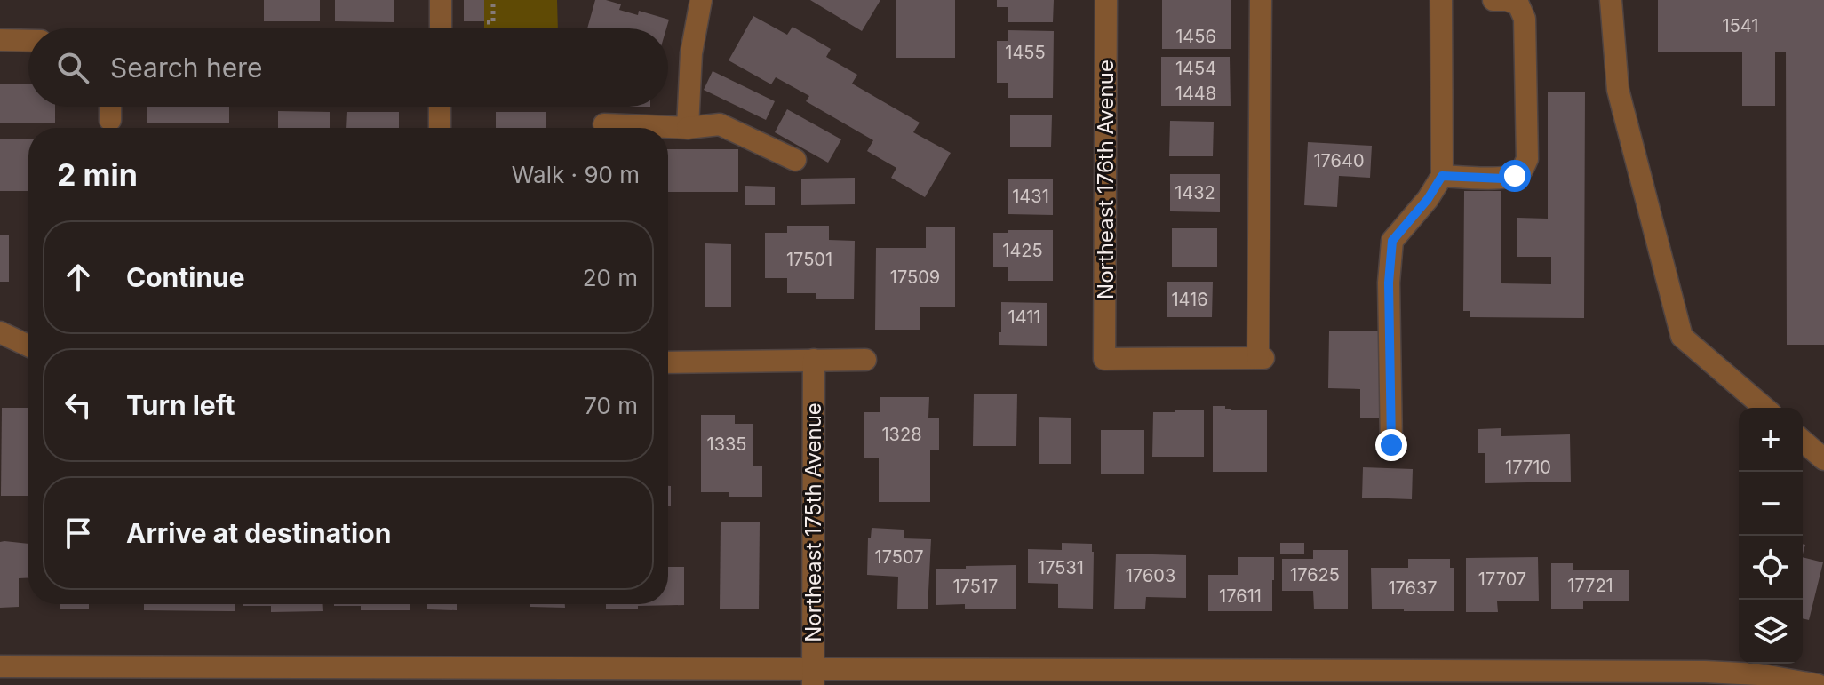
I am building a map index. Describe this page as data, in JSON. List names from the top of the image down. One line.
{"streets":{"street":["Northeast 176th Avenue","Northeast 175th Avenue"]},"house_numbers":["1541","1456","1455","1454","1448","17640","1432","1431","1425","17501","17509","1416","1411","1328","1335","17710","17507","17531","17625","17603","17707","17721","17517","17637","17611"],"page":{"search":"Search here","heading":["2 min","Walk · 90 m"],"list":[["Continue","20 m"],["Turn left","70 m"],"Arrive at destination"],"map_buttons":["+","−"]}}
